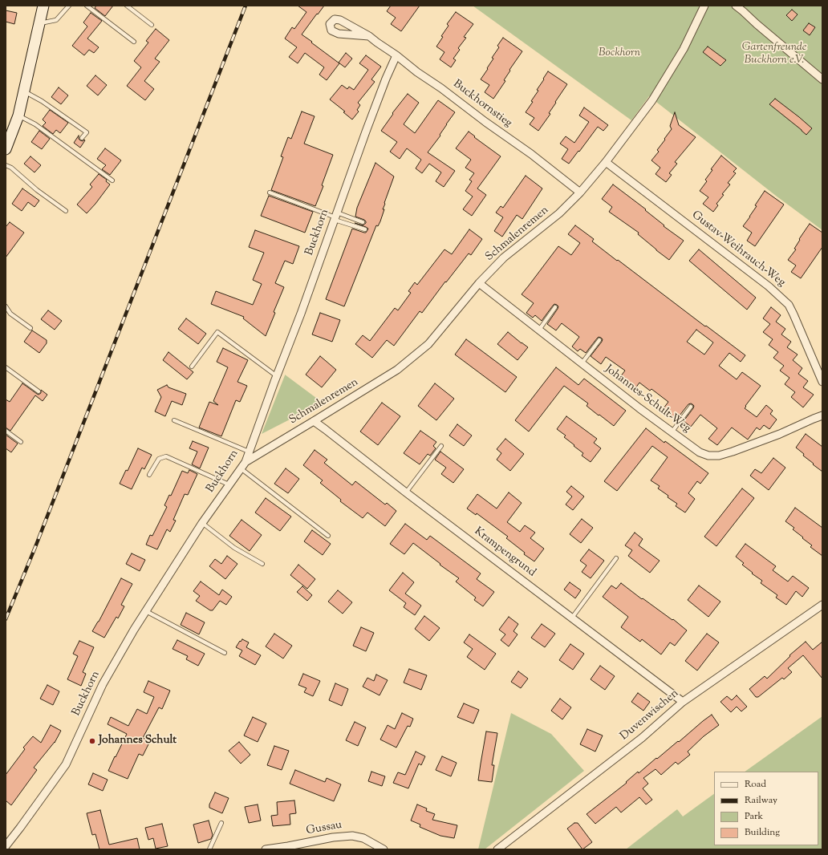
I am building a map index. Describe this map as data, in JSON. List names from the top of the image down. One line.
{"streets":{"street":["Buckhornstieg","Buckhorn","Schmalenremen","Gustav-Weihrauch-Weg","Johannes-Schult-Weg","Krampengrund","Duvenwischen","Gussau"]},"crossings":[["Buckhornstieg","Buckhorn"],["Buckhornstieg","Schmalenremen"],["Buckhorn","Schmalenremen"],["Schmalenremen","Gustav-Weihrauch-Weg"],["Schmalenremen","Johannes-Schult-Weg"],["Schmalenremen","Krampengrund"],["Krampengrund","Duvenwischen"]],"parks":["Gartenfreunde Buckhorn e.V.","Bockhorn"],"places":["Johannes Schult"],"legend":["Road","Railway","Park","Building"]}
